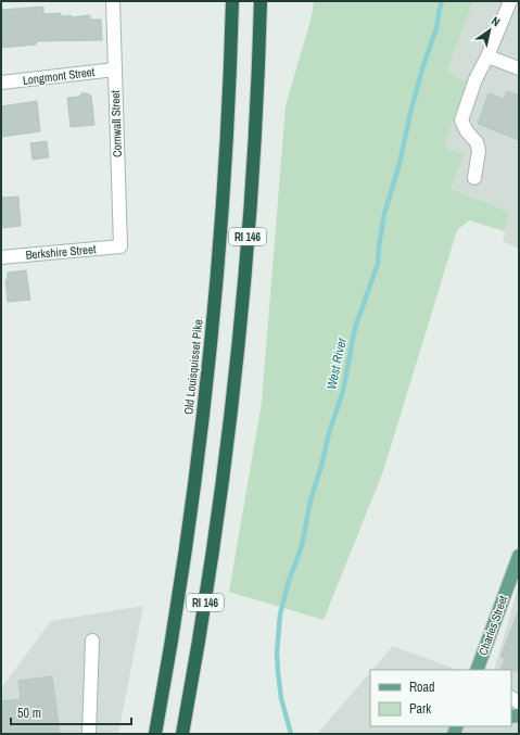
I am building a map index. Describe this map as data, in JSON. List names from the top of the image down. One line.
{"streets":{"highway":["RI 146","Old Louisquisset Pike"],"main road":["Charles Street"],"street":["Longmont Street","Cornwall Street","Berkshire Street"]},"crossings":[["Longmont Street","Cornwall Street"],["Cornwall Street","Berkshire Street"]],"water":["West River"],"legend":["Road","Park"],"scale_bar":"50 m","north":"top right"}
